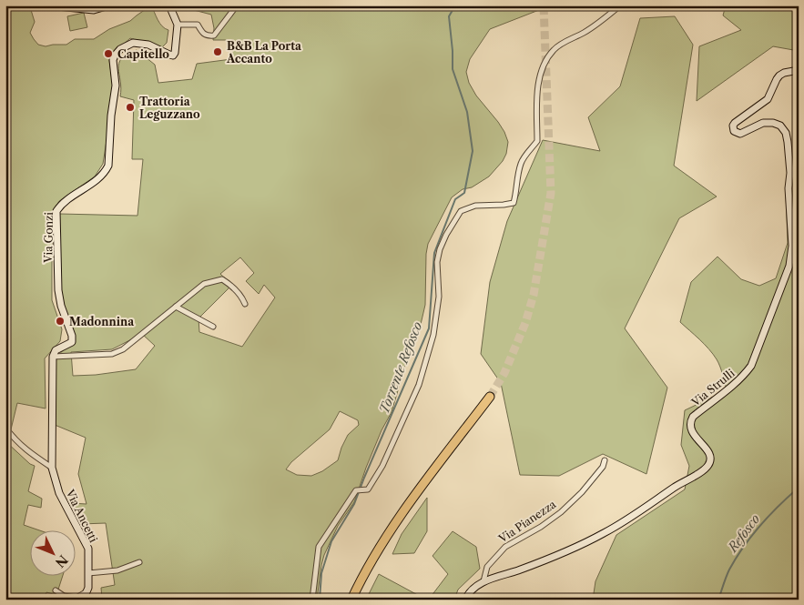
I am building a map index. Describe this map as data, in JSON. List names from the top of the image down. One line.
{"streets":{"street":["Via Gonzi","Via Strulli","Via Ancetti","Via Pianezza"]},"crossings":[["Via Strulli","Via Pianezza"]],"water":["Torrente Refosco","Refosco"],"places":["B&B La Porta Accanto","Capitello","Trattoria Leguzzano","Madonnina"],"north":"bottom right"}
